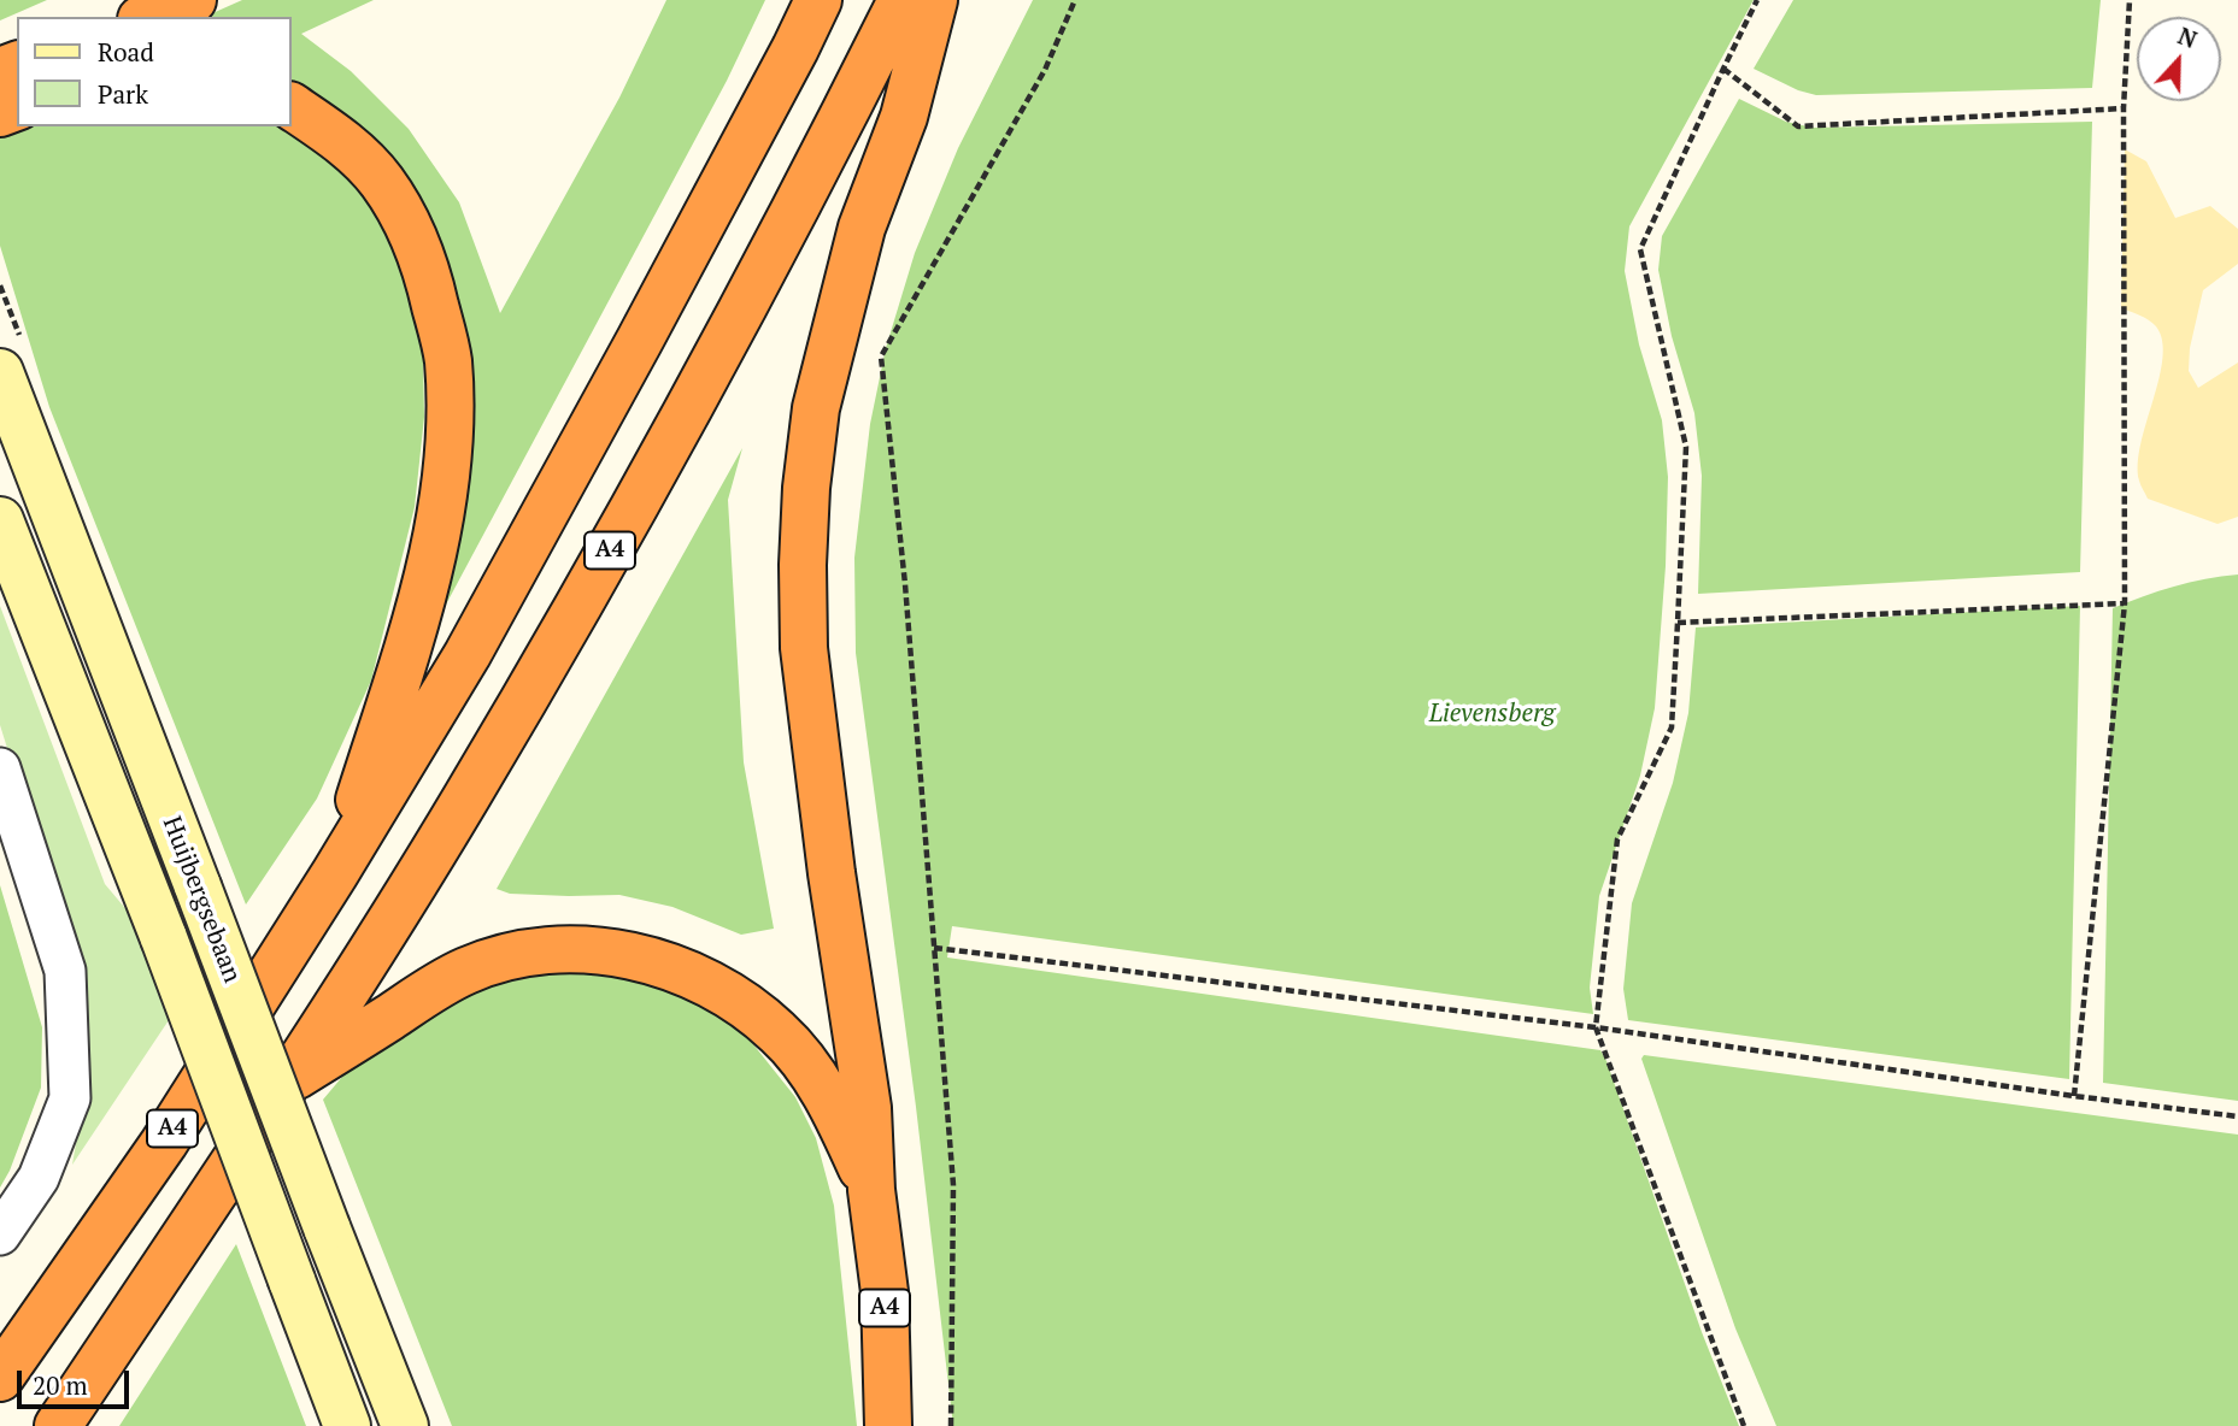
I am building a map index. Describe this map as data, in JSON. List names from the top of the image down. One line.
{"streets":{"highway":["A4"],"main road":["Huijbergsebaan"]},"parks":["Lievensberg"],"legend":["Road","Park"],"scale_bar":"20 m","north":"top"}
